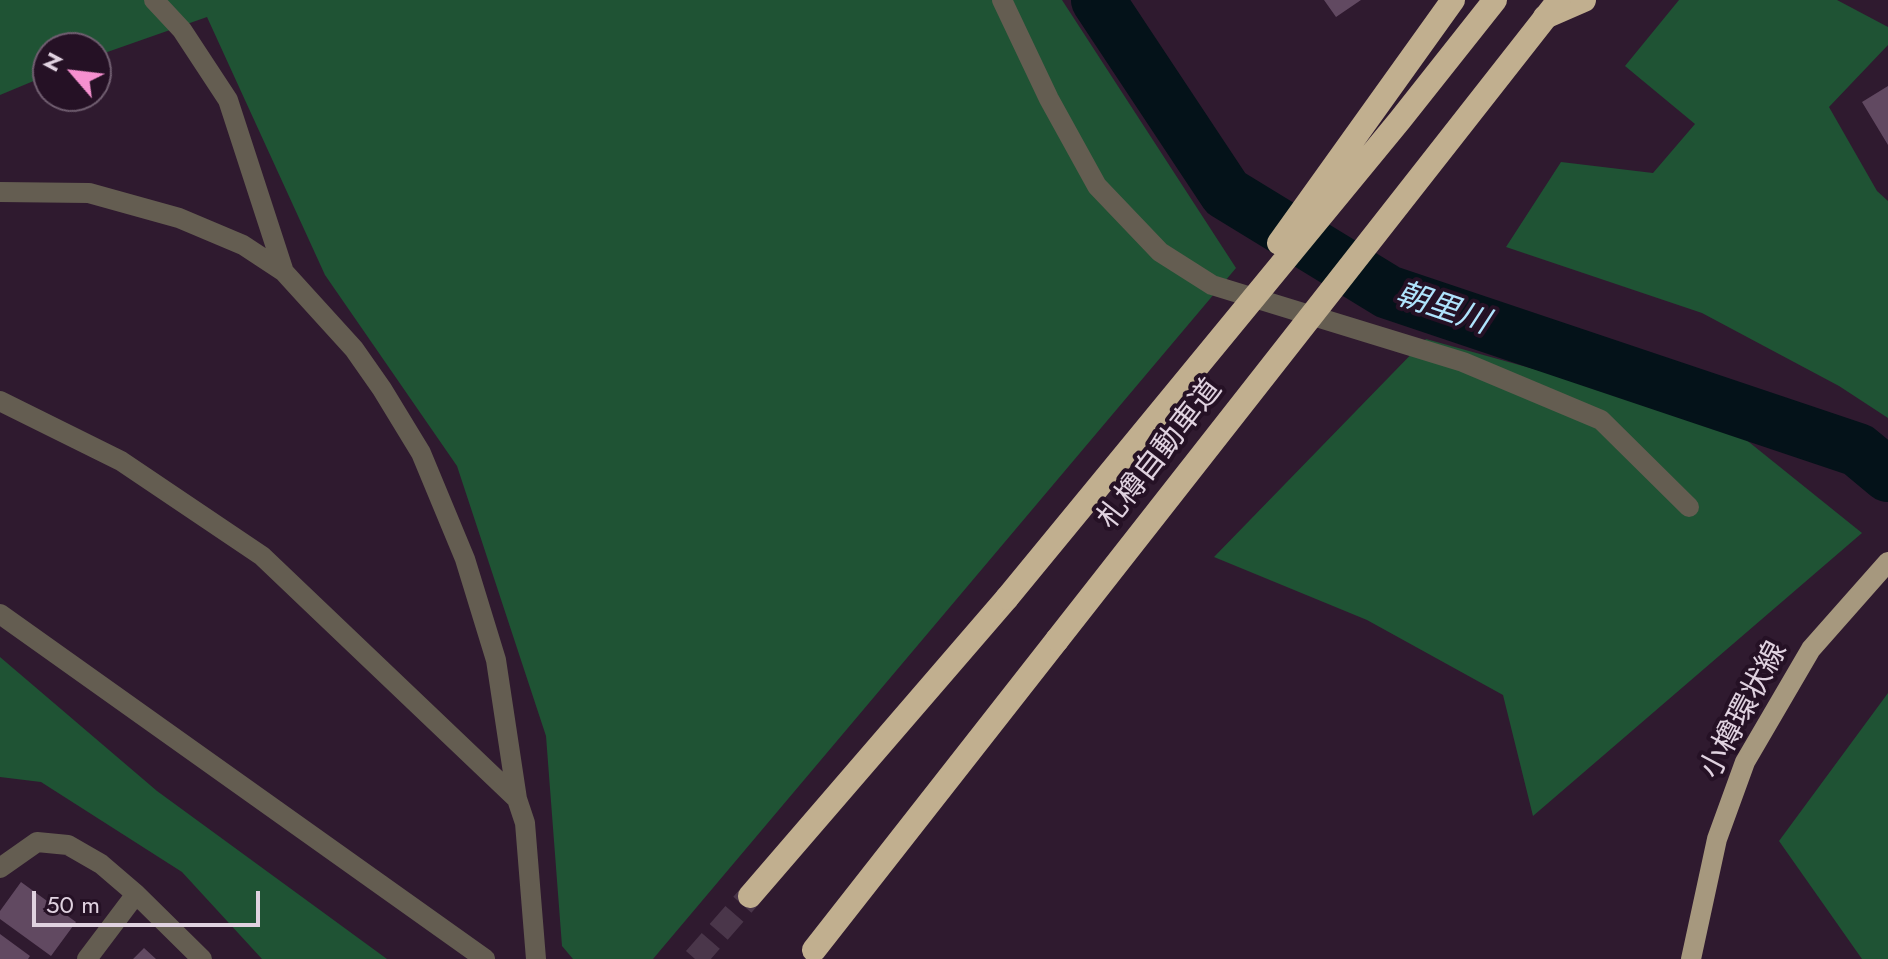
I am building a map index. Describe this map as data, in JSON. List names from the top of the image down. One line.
{"streets":{"highway":["札樽自動車道"],"main road":["小樽環状線"]},"water":["朝里川"],"scale_bar":"50 m","north":"top left"}
